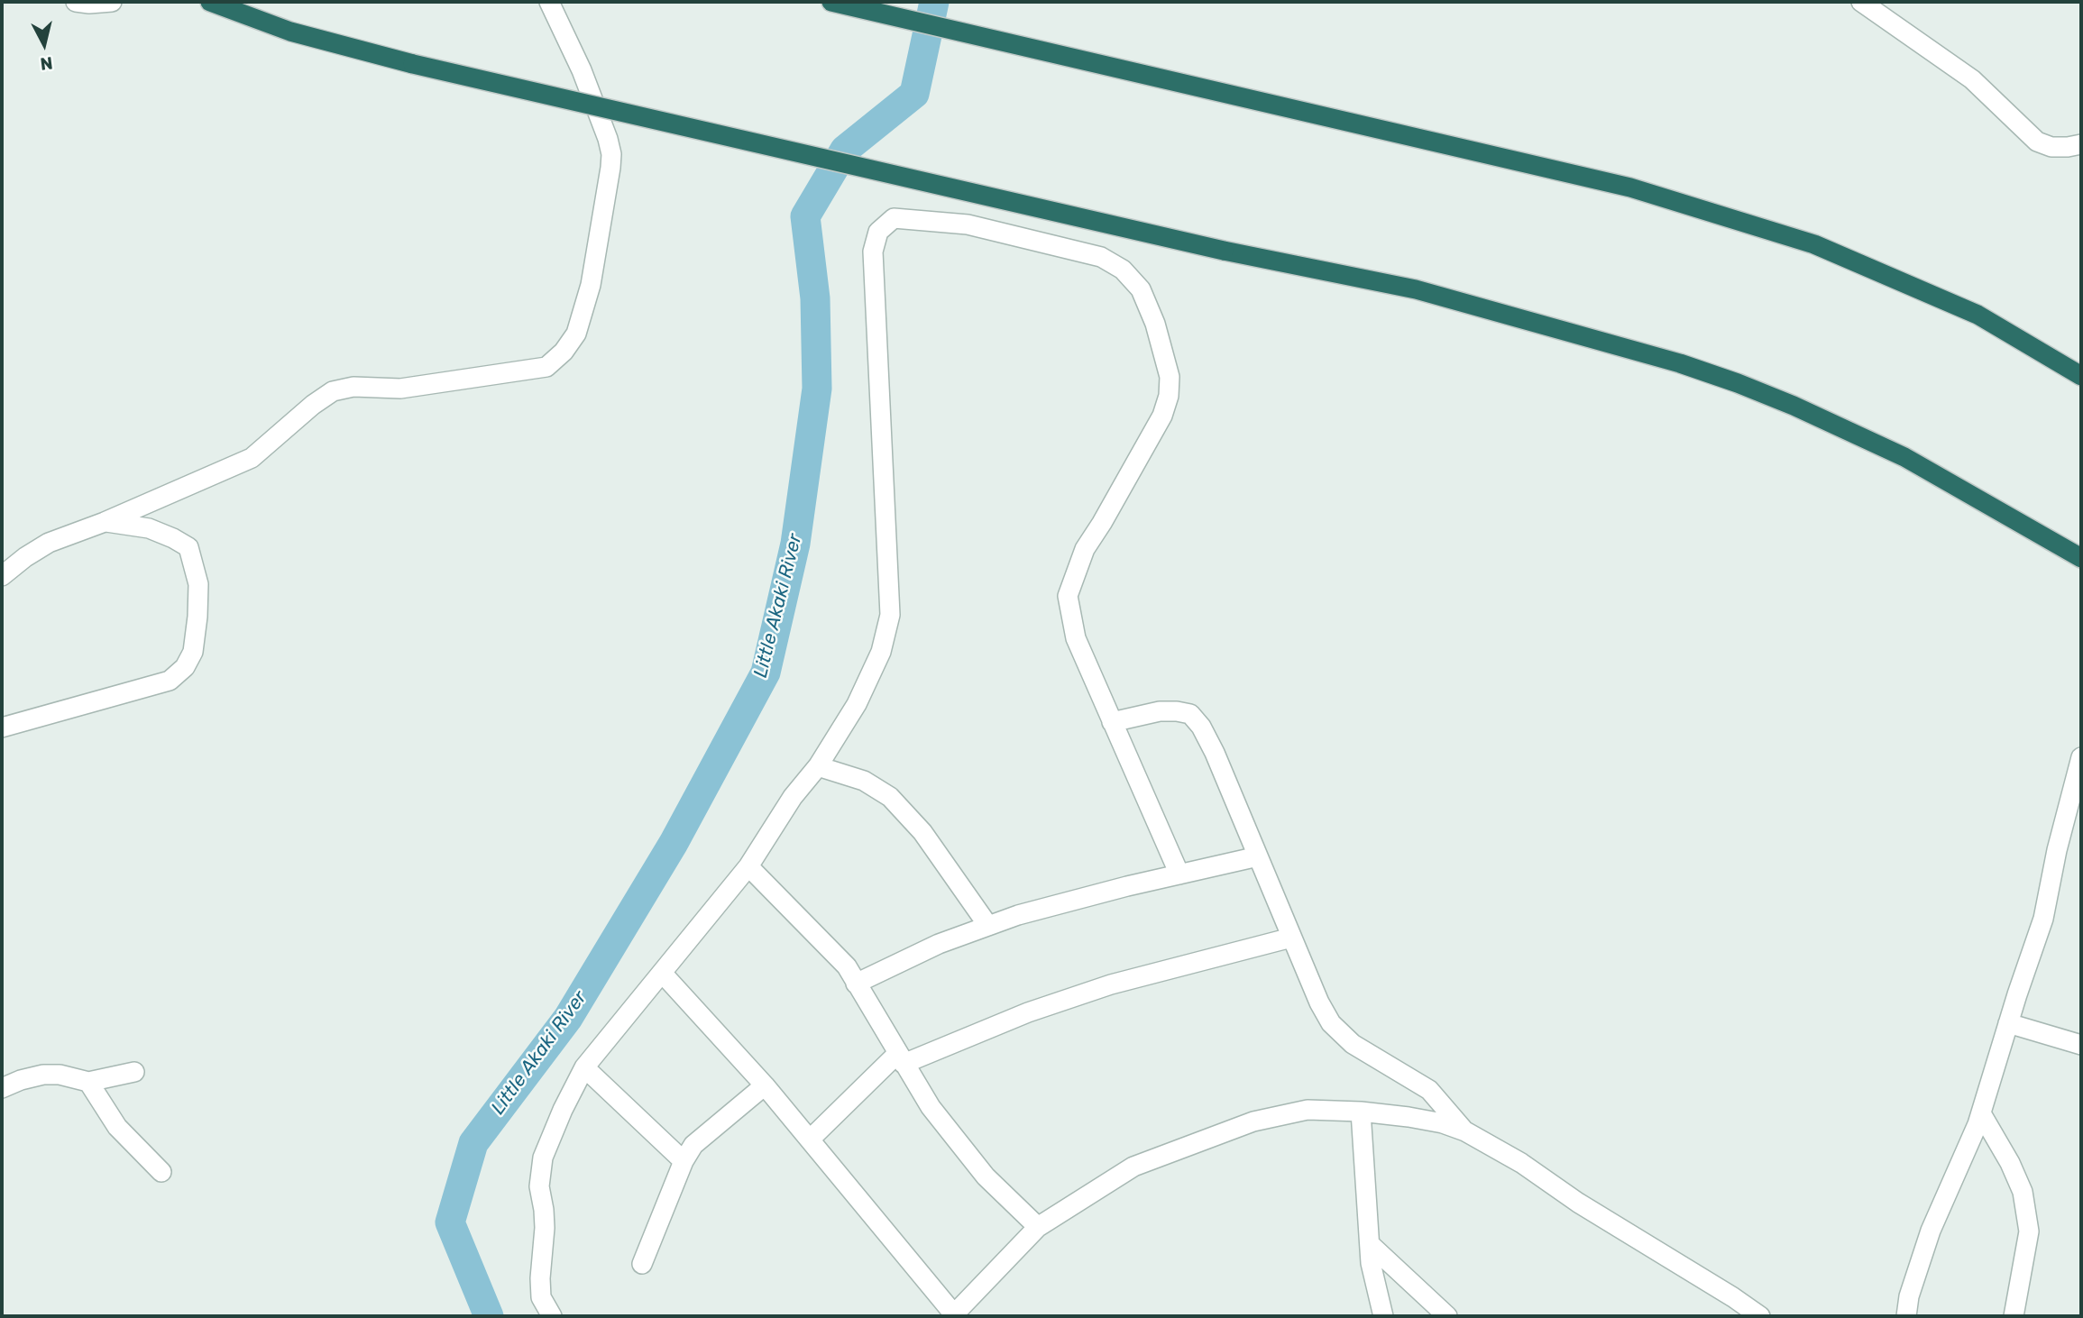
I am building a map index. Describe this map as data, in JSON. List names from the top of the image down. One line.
{"water":["Little Akaki River"],"north":"bottom"}
